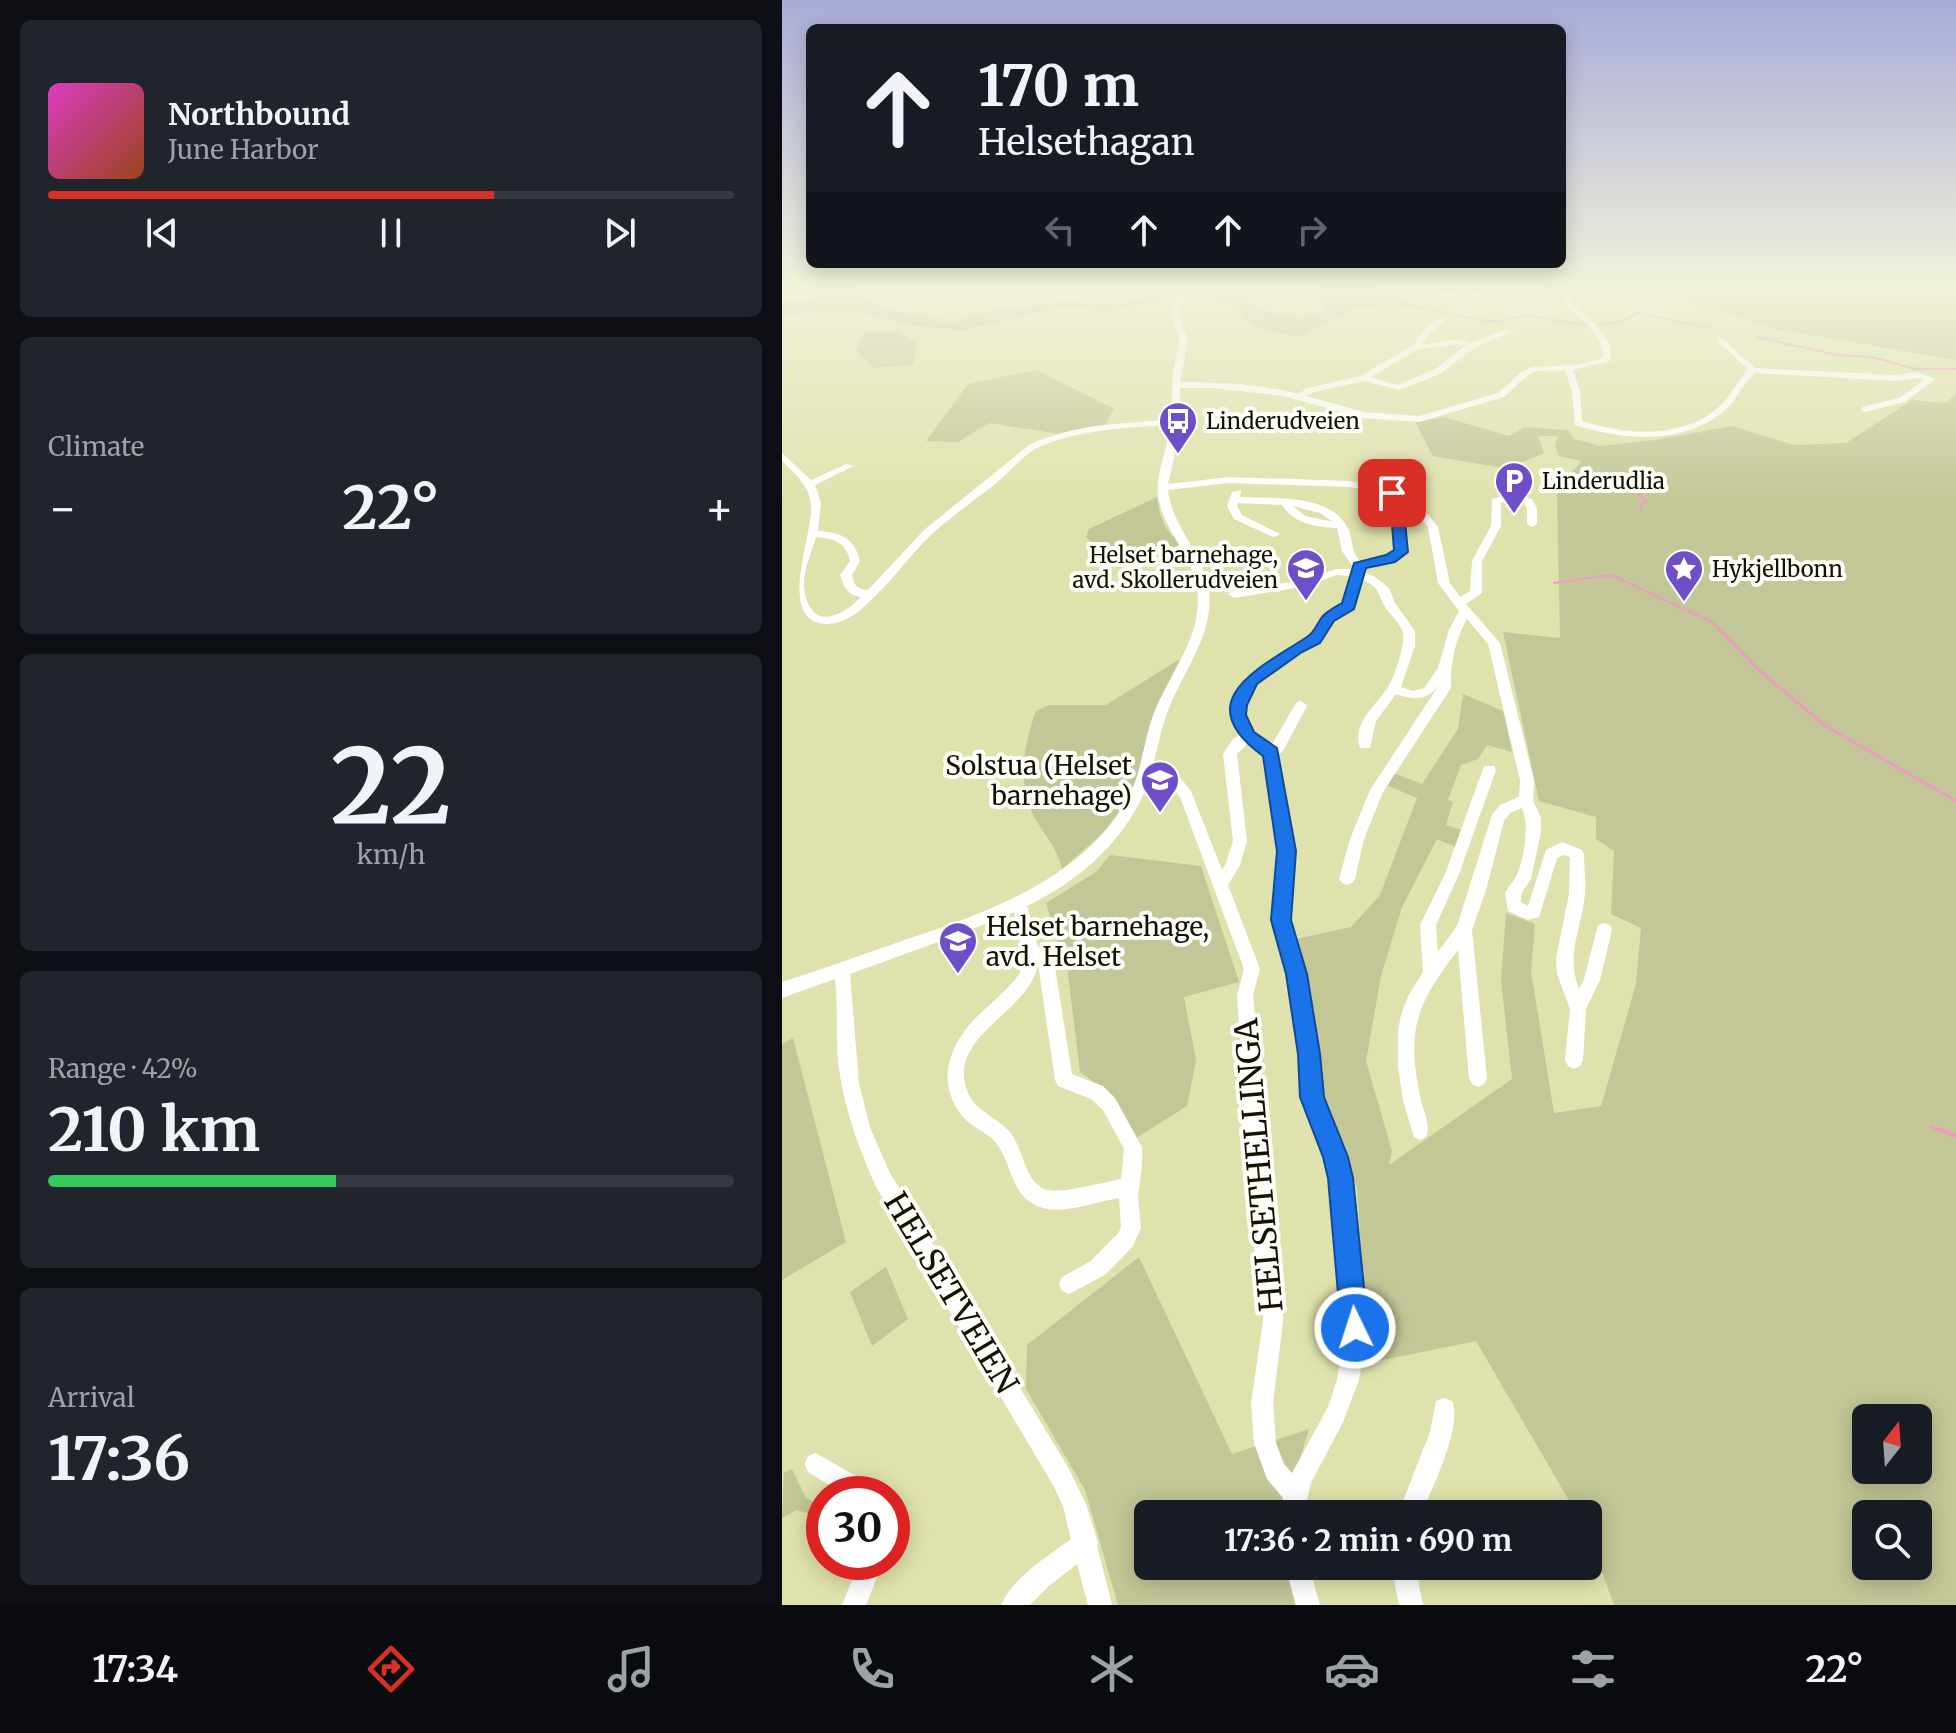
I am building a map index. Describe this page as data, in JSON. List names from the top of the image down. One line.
{"streets":{"street":["HELSETHELLINGA","HELSETVEIEN"]},"places":{"bus stop":["Linderudveien"],"parking":["Linderudlia"],"school or university":["Helset barnehage, avd. Skollerudveien","Solstua (Helset barnehage)","Helset barnehage, avd. Helset"],"place":["Hykjellbonn"]},"north":"top","page":{"turn":["170 m","Helsethagan"],"song":["Northbound","June Harbor"],"tile":["Climate",["22","km/h"],["Range · 42%","210 km"],["Arrival","17:36"]],"heat":["−","22°","+"],"limit":"30","trip":"17:36 · 2 min · 690 m","tabs":["17:34","22°"]}}
